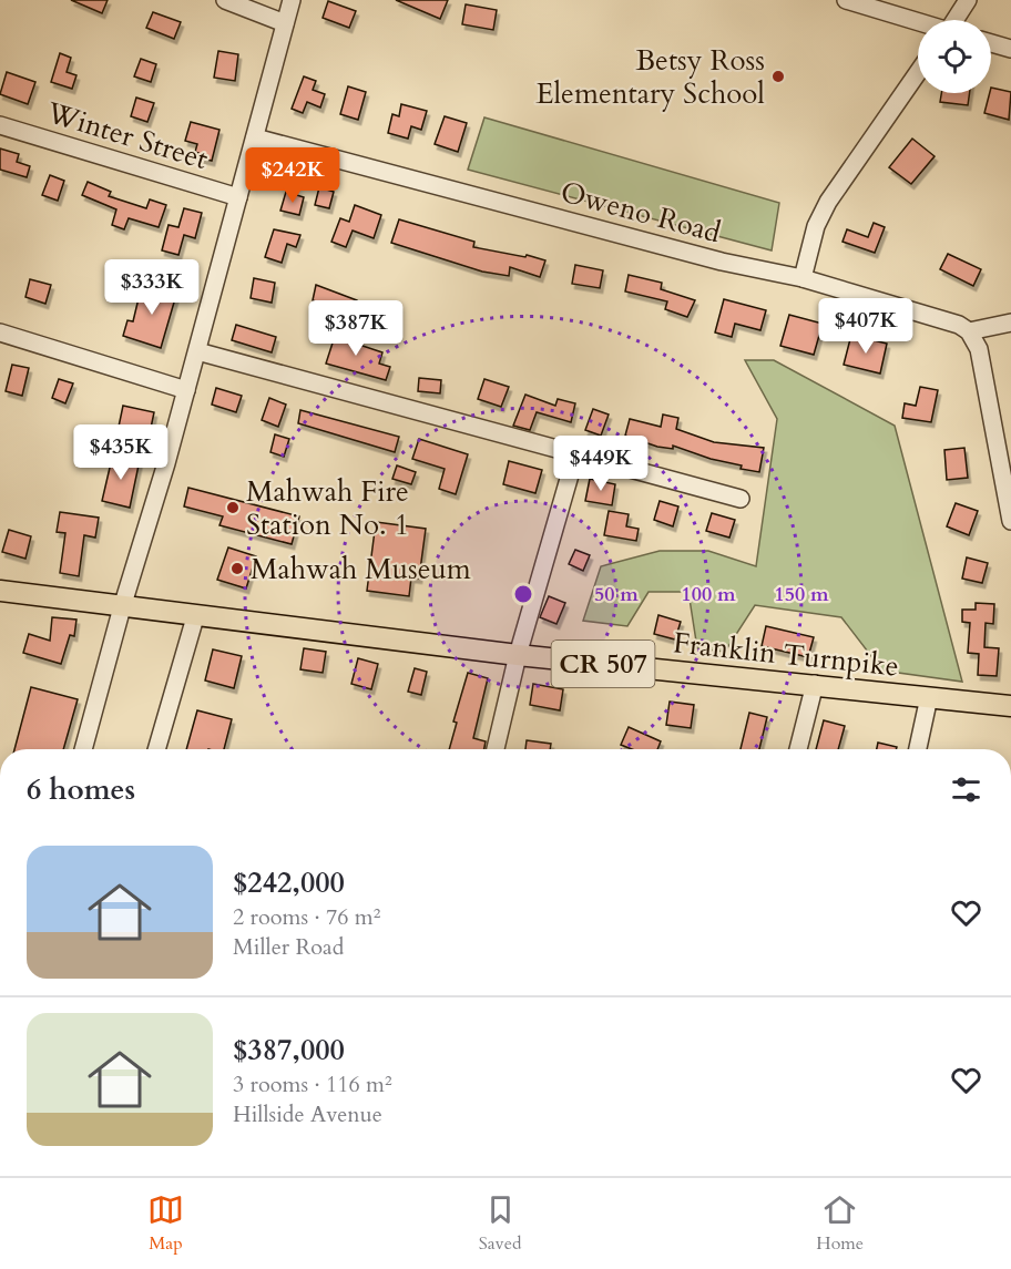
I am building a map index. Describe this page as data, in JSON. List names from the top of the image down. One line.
{"streets":{"main road":["Franklin Turnpike","CR 507"],"street":["Winter Street","Oweno Road"]},"places":["Betsy Ross Elementary School","Mahwah Fire Station No. 1","Mahwah Museum"],"page":{"price":["$242K","$333K","$407K","$387K","$435K","$449K"],"heading":"6 homes","list":[{"name":"$242,000","note":"2 rooms · 76 m² · Miller Road"},{"name":"$387,000","note":"3 rooms · 116 m² · Hillside Avenue"}],"tabs":["Map","Saved","Home"]},"rings":["50 m","100 m","150 m"]}
